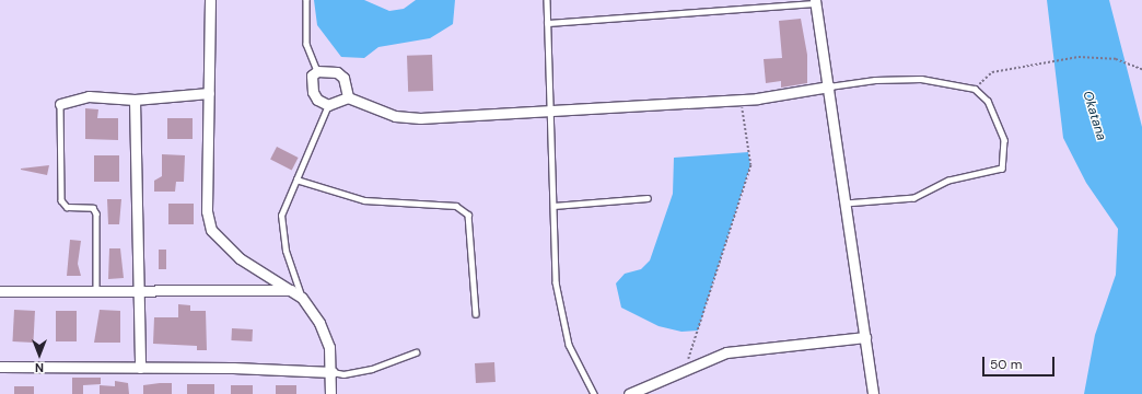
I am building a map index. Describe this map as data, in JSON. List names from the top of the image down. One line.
{"water":["Okatana"],"scale_bar":"50 m","north":"bottom"}
